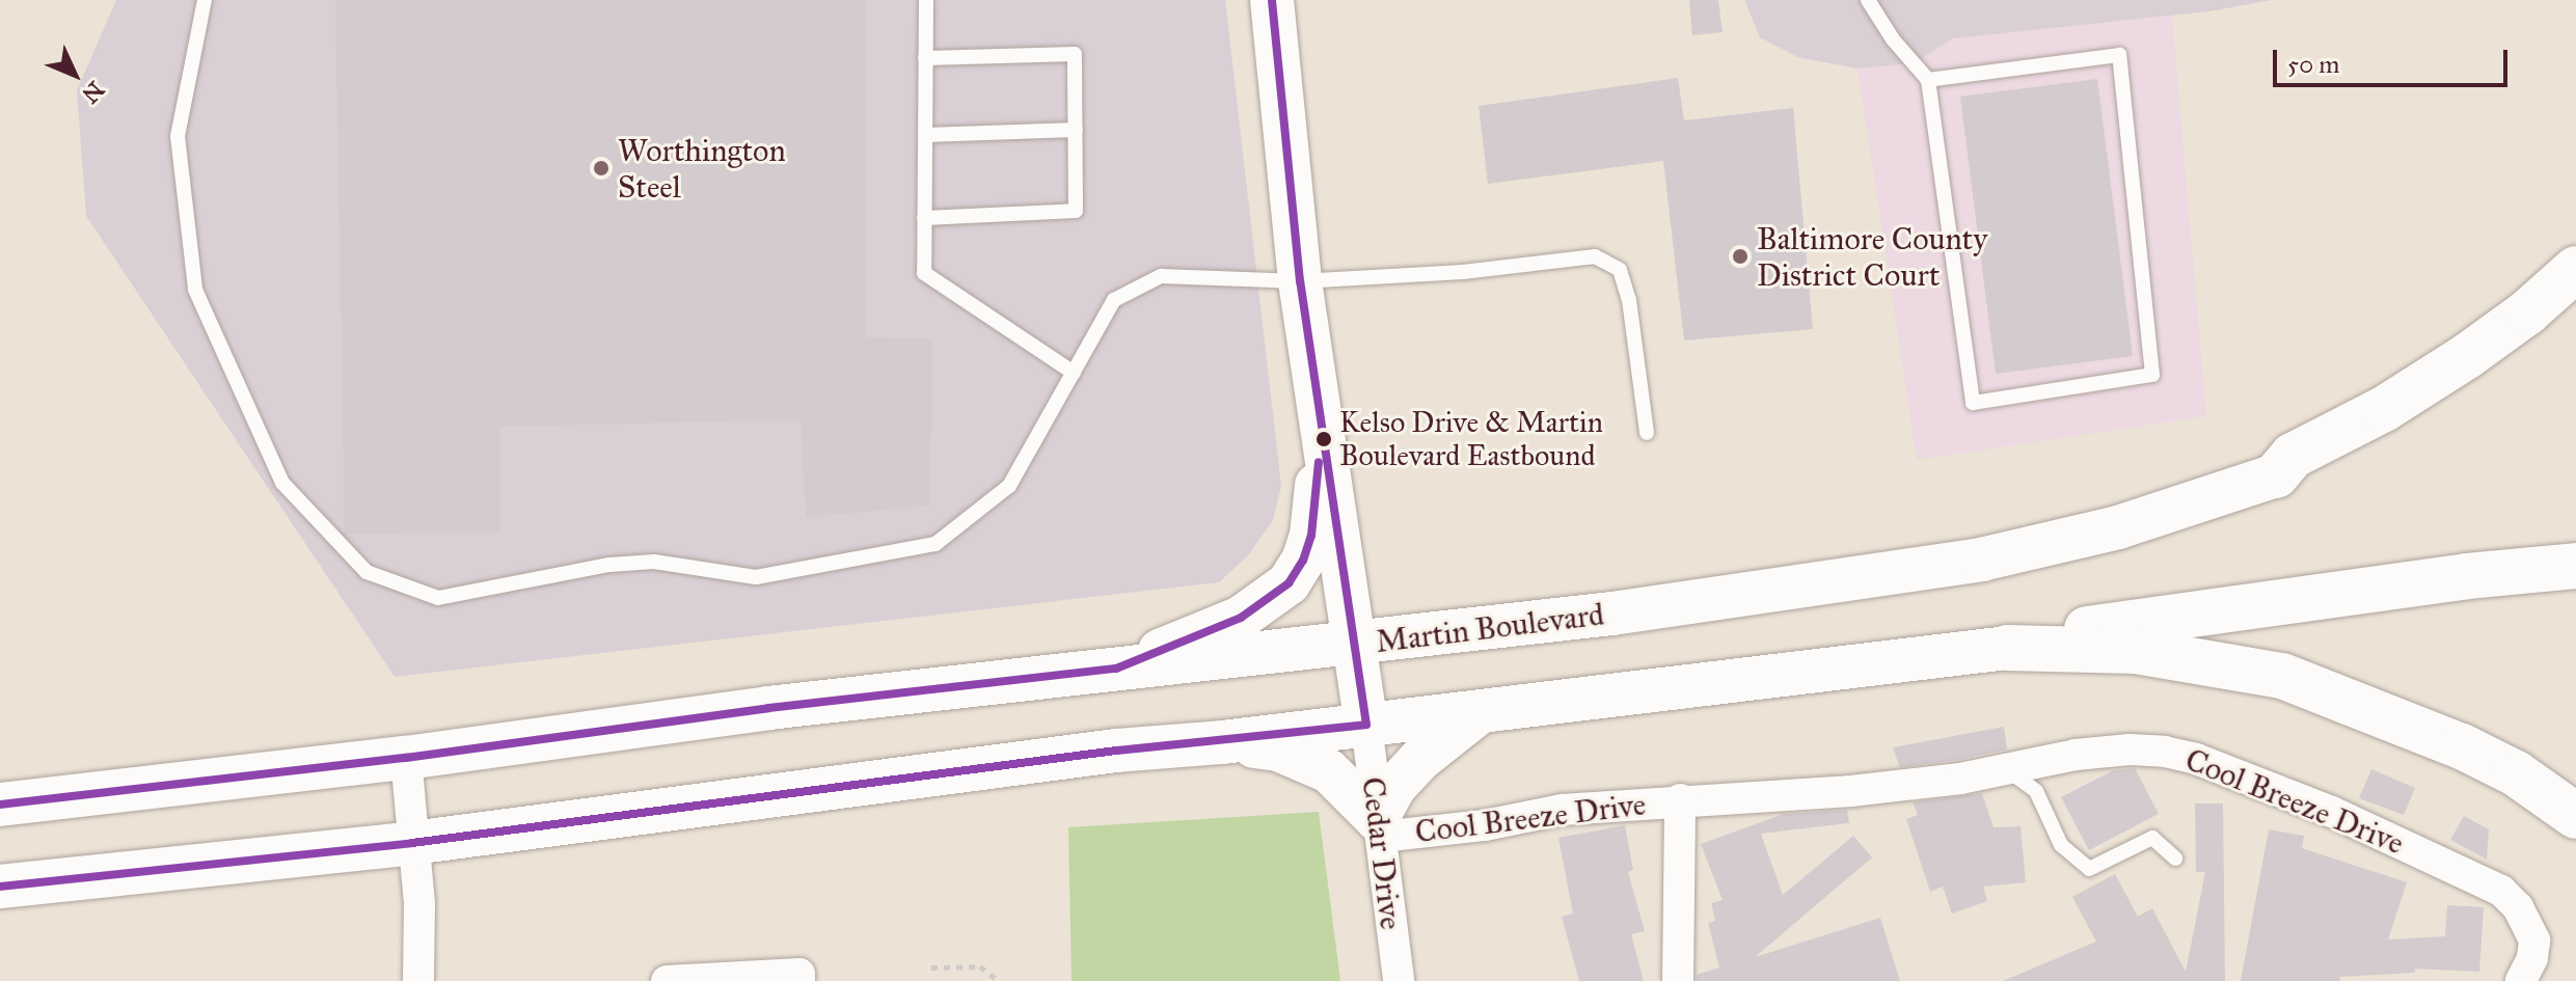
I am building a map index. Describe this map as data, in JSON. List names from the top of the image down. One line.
{"streets":{"main road":["Martin Boulevard"],"street":["Cool Breeze Drive","Cedar Drive"]},"crossings":[["Cool Breeze Drive","Cedar Drive"]],"places":["Worthington Steel","Baltimore County District Court","Kelso Drive & Martin Boulevard Eastbound"],"scale_bar":"50 m","north":"bottom right"}
